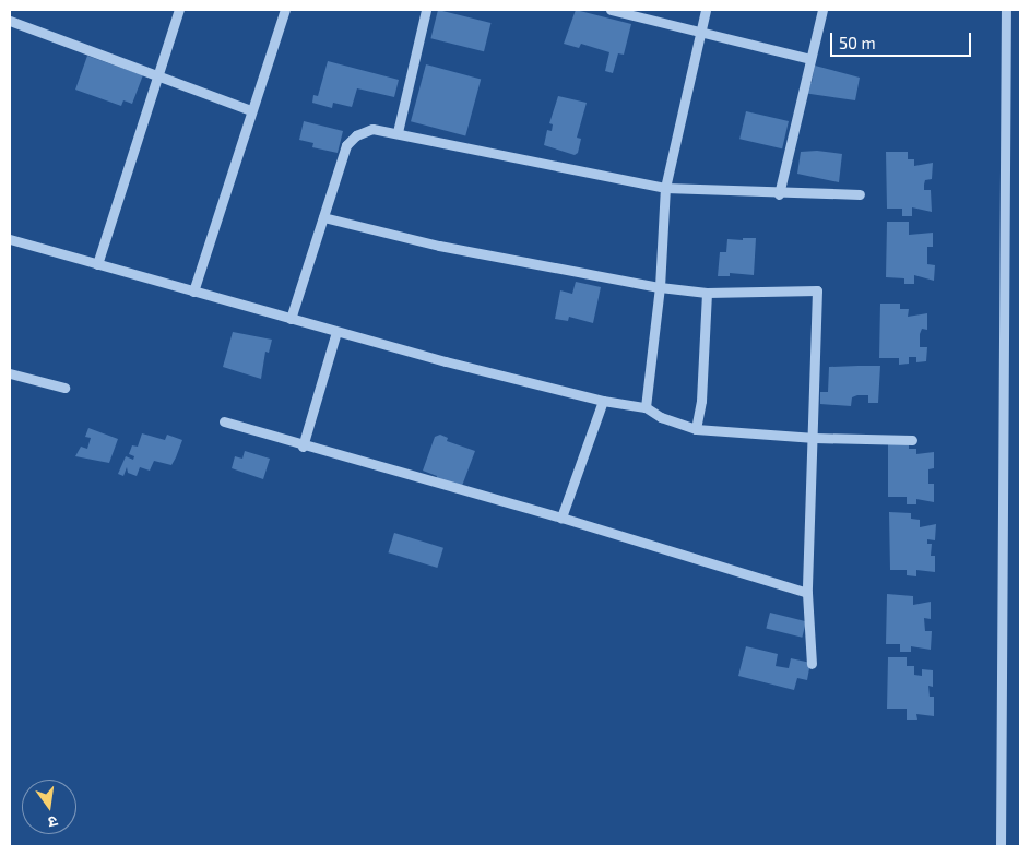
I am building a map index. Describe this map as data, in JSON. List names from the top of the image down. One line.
{"scale_bar":"50 m","north":"bottom"}
